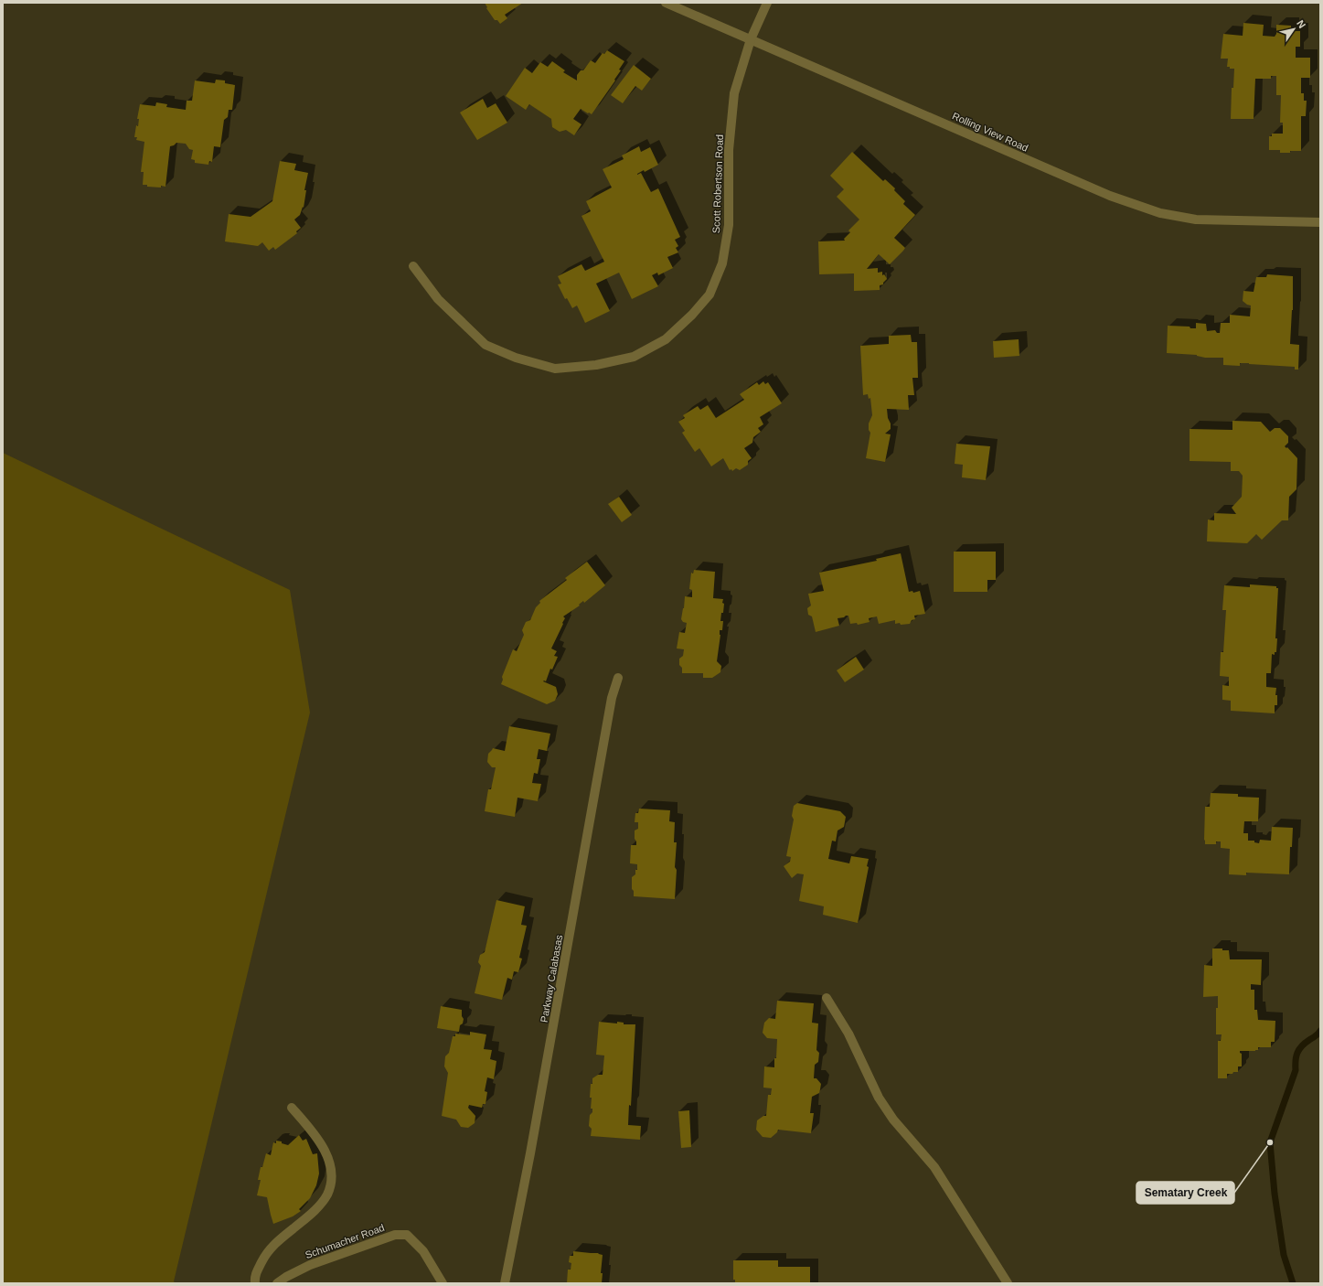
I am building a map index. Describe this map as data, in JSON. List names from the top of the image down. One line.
{"streets":{"street":["Rolling View Road","Scott Robertson Road","Parkway Calabasas","Schumacher Road"]},"crossings":[["Rolling View Road","Scott Robertson Road"]],"places":["Sematary Creek"],"north":"top right"}
